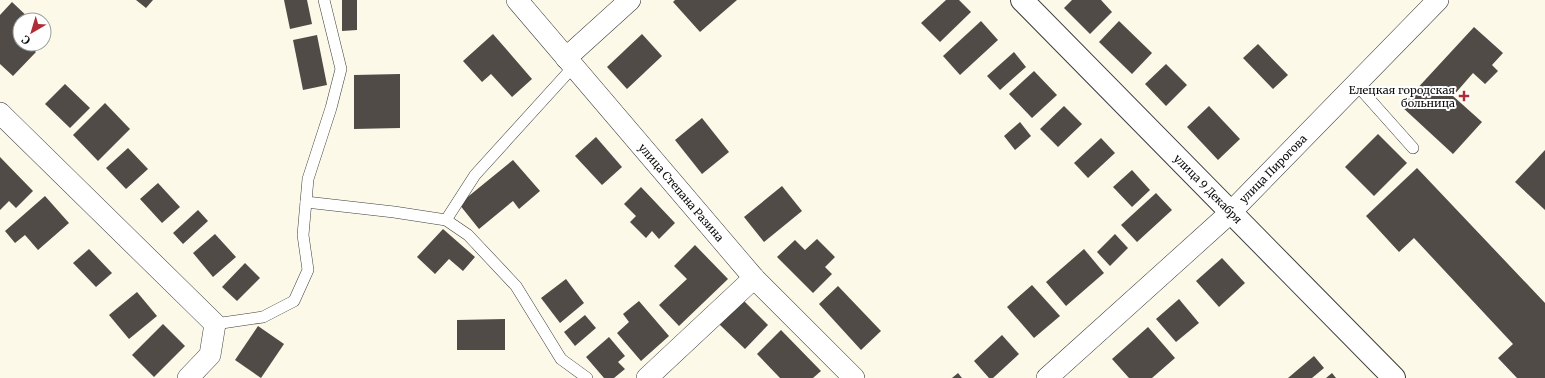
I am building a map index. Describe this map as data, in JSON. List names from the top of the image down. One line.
{"streets":{"street":["улица Пирогова","улица 9 Декабря","улица Степана Разина"]},"crossings":[["улица Пирогова","улица 9 Декабря"]],"places":{"health":["Елецкая городская больница"]},"north":"bottom left"}
